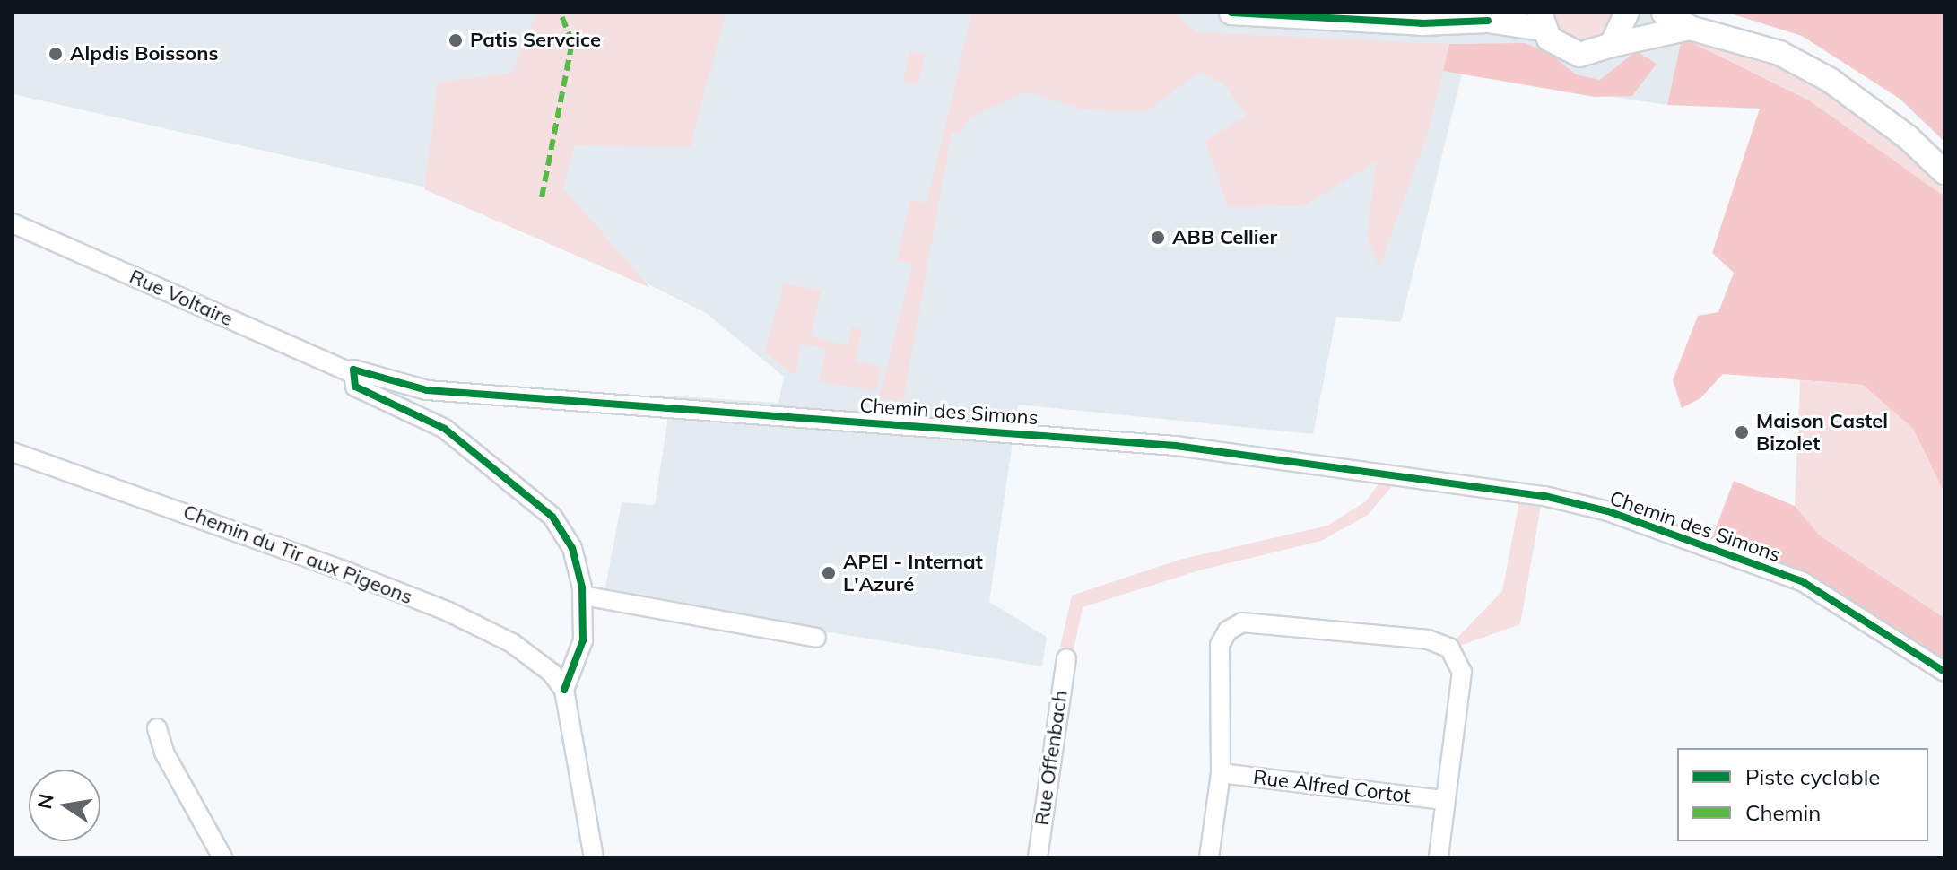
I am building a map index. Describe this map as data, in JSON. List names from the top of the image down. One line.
{"streets":{"street":["Rue Voltaire","Chemin des Simons","Chemin du Tir aux Pigeons","Rue Offenbach","Rue Alfred Cortot"]},"crossings":[["Rue Voltaire","Chemin des Simons"]],"places":["Patis Servcice","Alpdis Boissons","ABB Cellier","Maison Castel Bizolet","APEI - Internat L'Azuré"],"legend":["Piste cyclable","Chemin"],"north":"left"}
